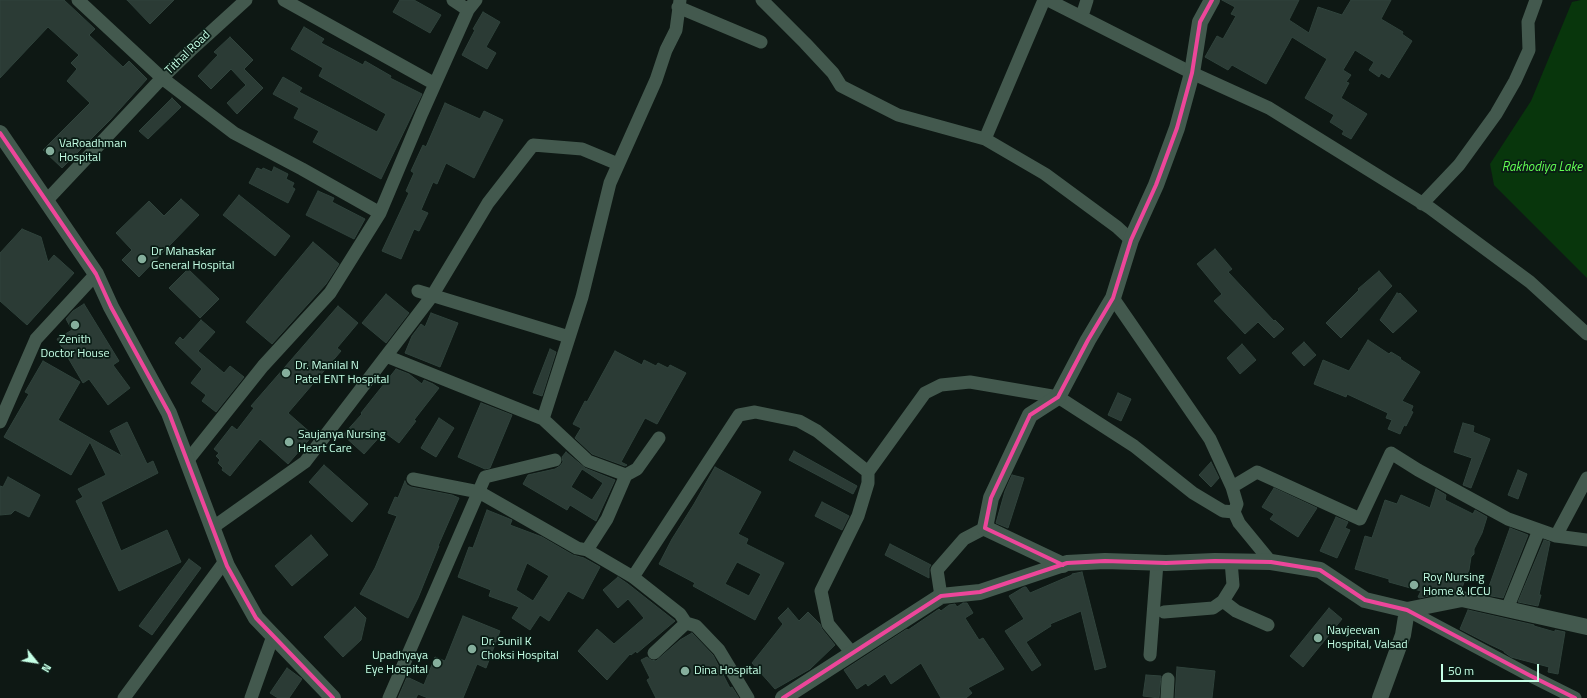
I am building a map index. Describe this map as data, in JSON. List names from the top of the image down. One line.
{"streets":{"street":["Tithal Road"]},"water":["Rakhodiya Lake"],"places":["VaRoadhman Hospital","Dr Mahaskar General Hospital","Zenith Doctor House","Dr. Manilal N Patel ENT Hospital","Saujanya Nursing Heart Care","Roy Nursing Home & ICCU","Navjeevan Hospital, Valsad","Dr. Sunil K Choksi Hospital","Upadhyaya Eye Hospital","Dina Hospital"],"scale_bar":"50 m","north":"bottom right"}
